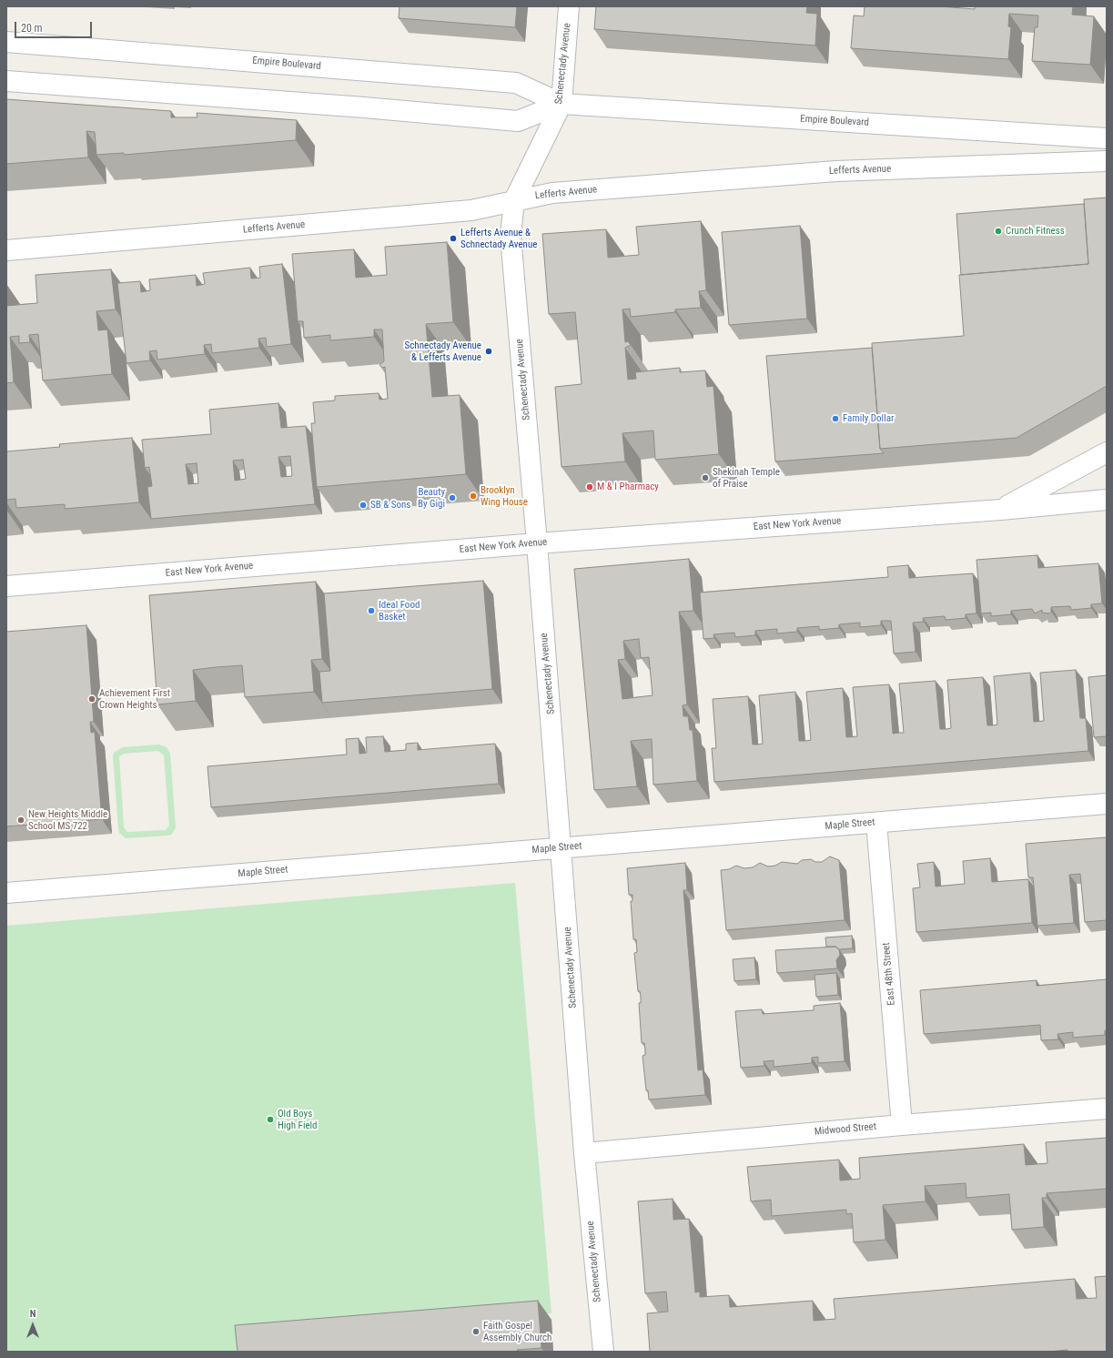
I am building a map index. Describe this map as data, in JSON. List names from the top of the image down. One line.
{"streets":{"street":["Empire Boulevard","Schenectady Avenue","Lefferts Avenue","East New York Avenue","Maple Street","East 48th Street","Midwood Street"]},"crossings":[["Empire Boulevard","Schenectady Avenue"],["Schenectady Avenue","Lefferts Avenue"],["Schenectady Avenue","East New York Avenue"],["Schenectady Avenue","Maple Street"],["Schenectady Avenue","Midwood Street"],["Maple Street","East 48th Street"],["East 48th Street","Midwood Street"]],"places":["Crunch Fitness","Lefferts Avenue & Schnectady Avenue","Schnectady Avenue & Lefferts Avenue","Family Dollar","Shekinah Temple of Praise","M & I Pharmacy","Brooklyn Wing House","Beauty By Gigi","SB & Sons","Ideal Food Basket","Achievement First Crown Heights","New Heights Middle School MS 722","Old Boys High Field","Faith Gospel Assembly Church"],"scale_bar":"20 m","north":"top"}
